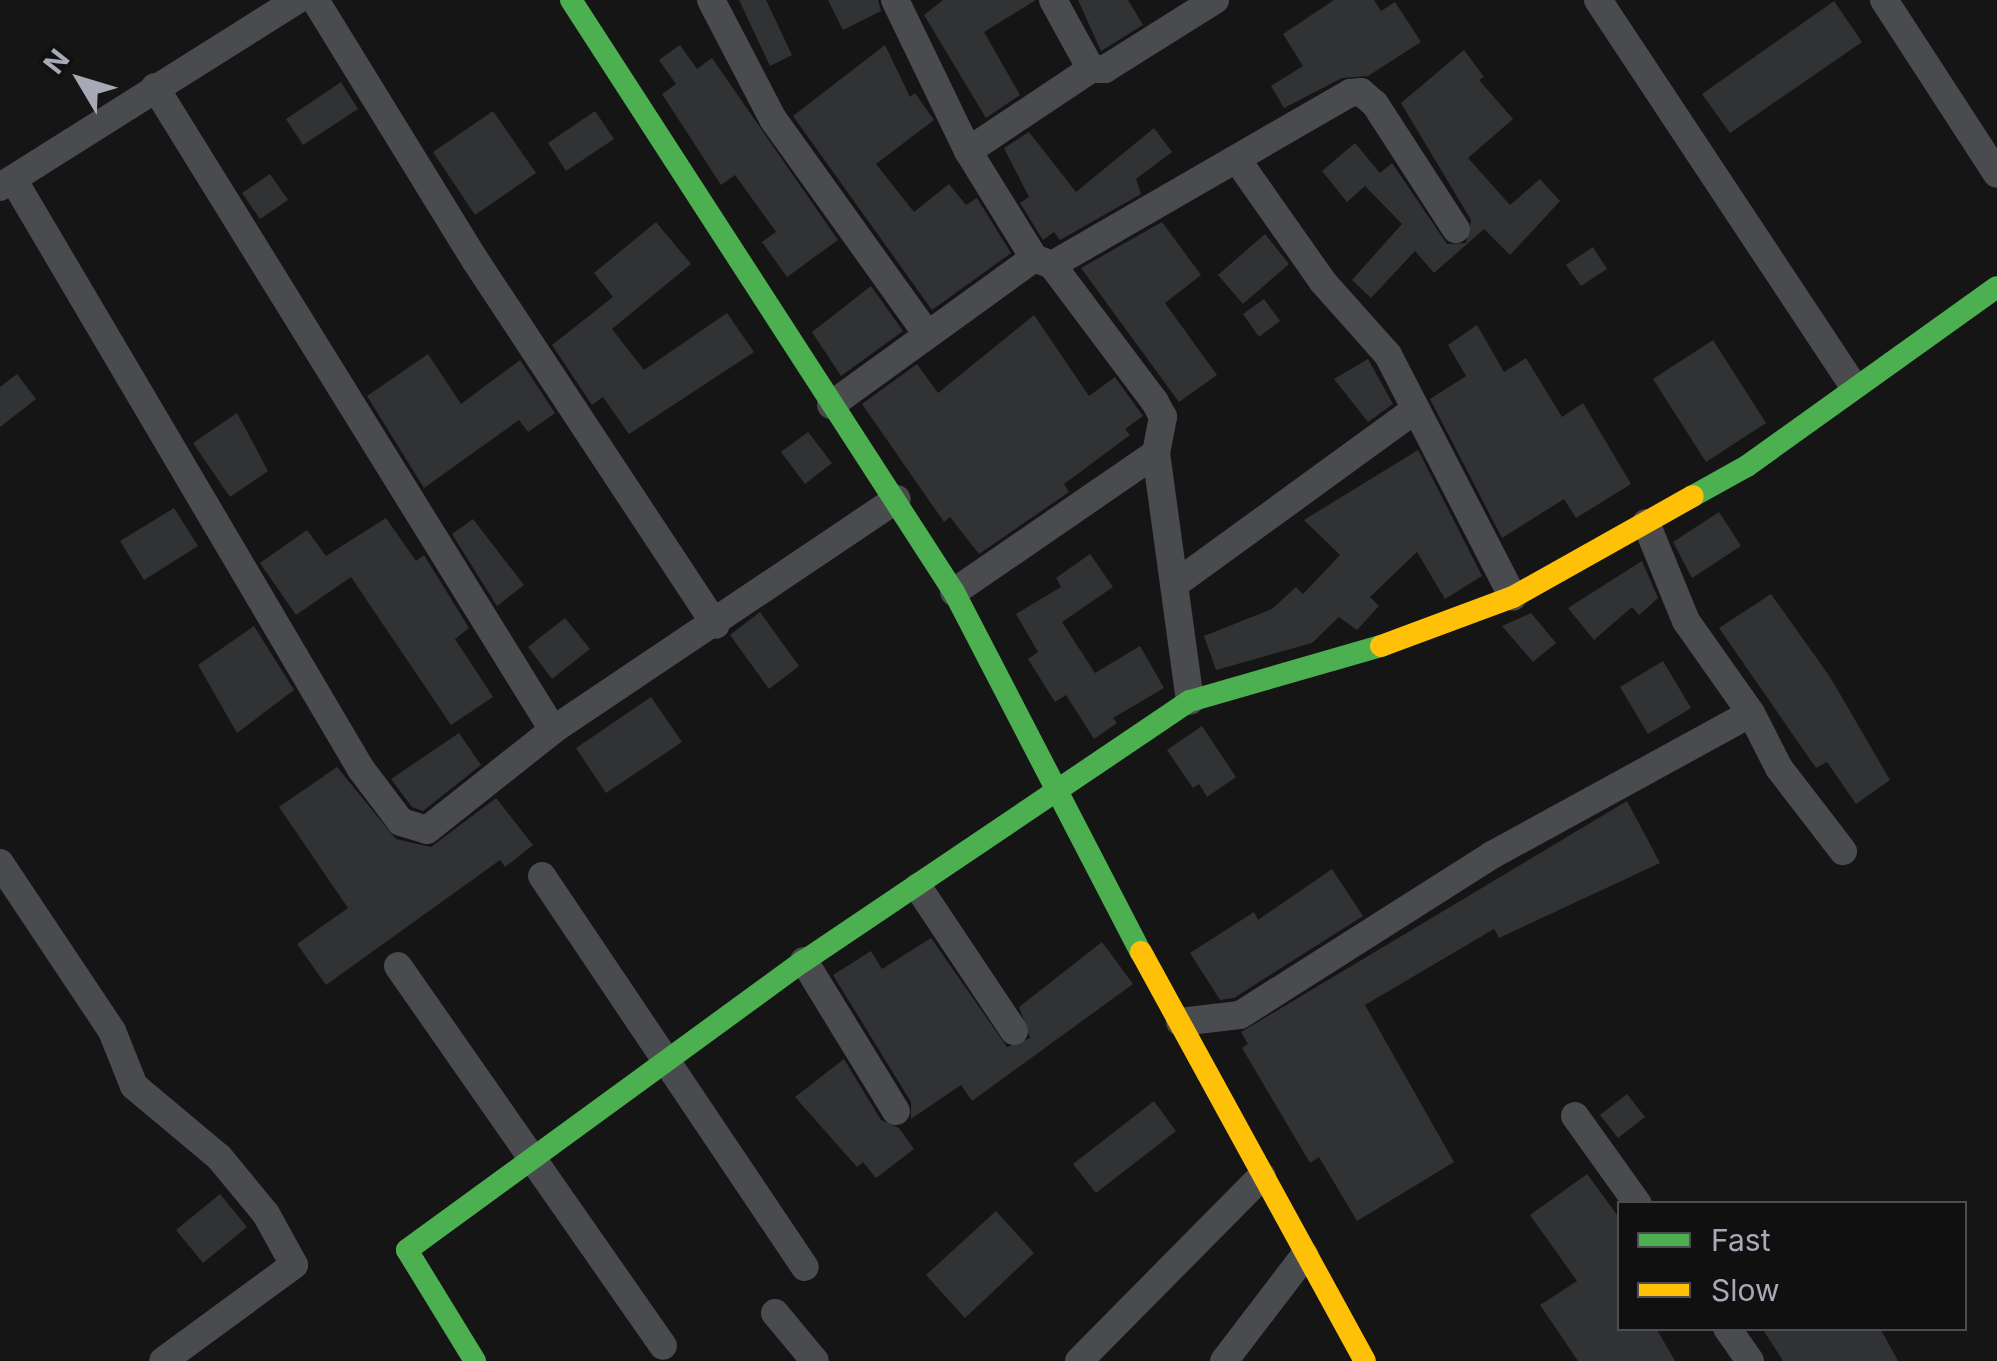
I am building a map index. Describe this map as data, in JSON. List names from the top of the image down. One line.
{"legend":["Fast","Slow"],"north":"top left"}
